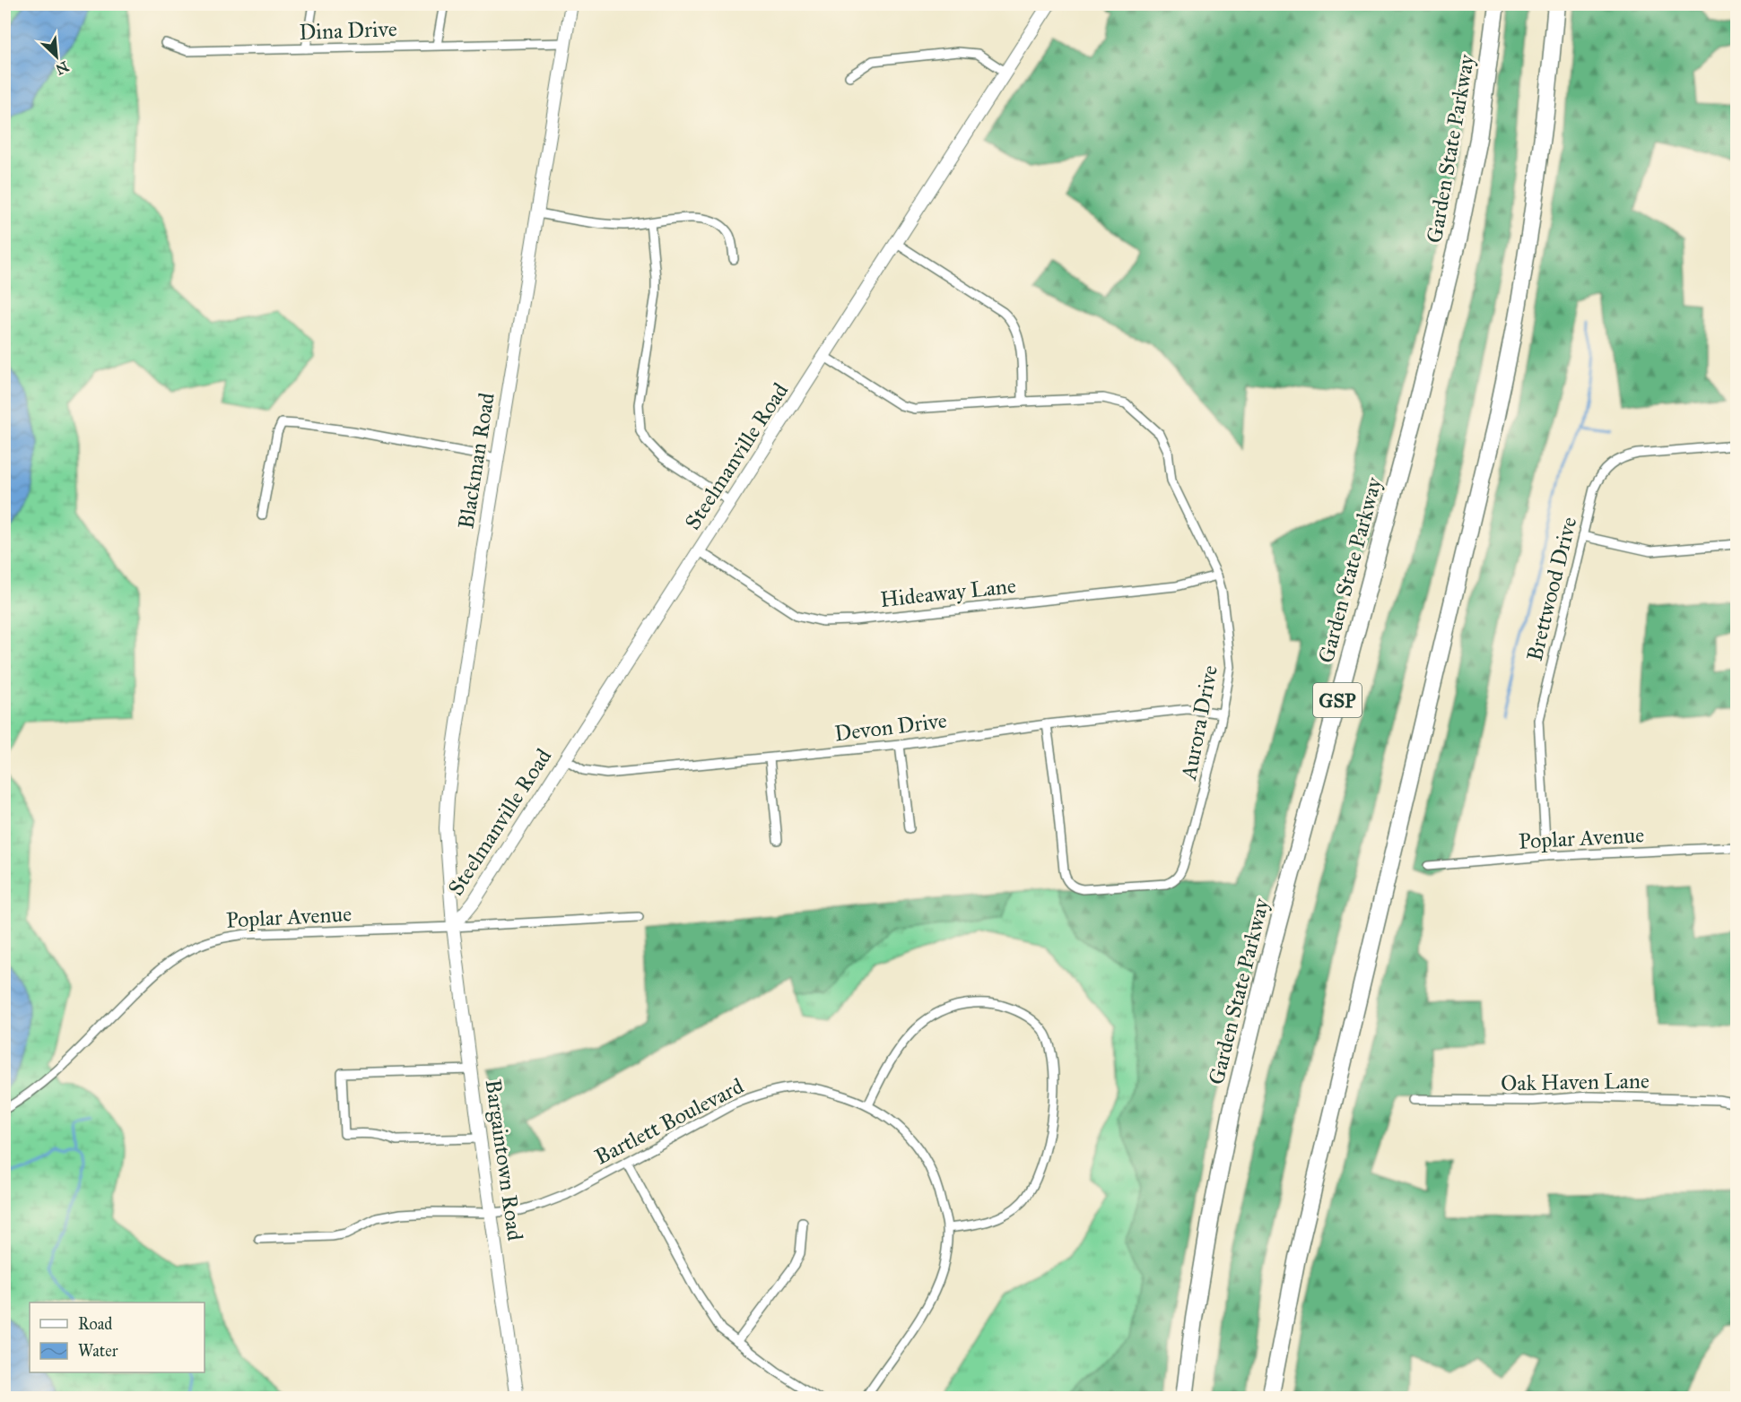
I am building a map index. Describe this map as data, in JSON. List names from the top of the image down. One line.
{"streets":{"highway":["Garden State Parkway","GSP"],"main road":["Steelmanville Road","Blackman Road","Bargaintown Road"],"street":["Dina Drive","Brettwood Drive","Hideaway Lane","Aurora Drive","Devon Drive","Poplar Avenue","Oak Haven Lane","Bartlett Boulevard"]},"crossings":[["Dina Drive","Blackman Road"],["Steelmanville Road","Blackman Road"],["Steelmanville Road","Hideaway Lane"],["Steelmanville Road","Aurora Drive"],["Steelmanville Road","Devon Drive"],["Steelmanville Road","Poplar Avenue"],["Steelmanville Road","Bargaintown Road"],["Blackman Road","Poplar Avenue"],["Blackman Road","Bargaintown Road"],["Brettwood Drive","Poplar Avenue"],["Hideaway Lane","Aurora Drive"],["Aurora Drive","Devon Drive"],["Poplar Avenue","Bargaintown Road"],["Bartlett Boulevard","Bargaintown Road"]],"legend":["Road","Water"],"north":"bottom right"}
